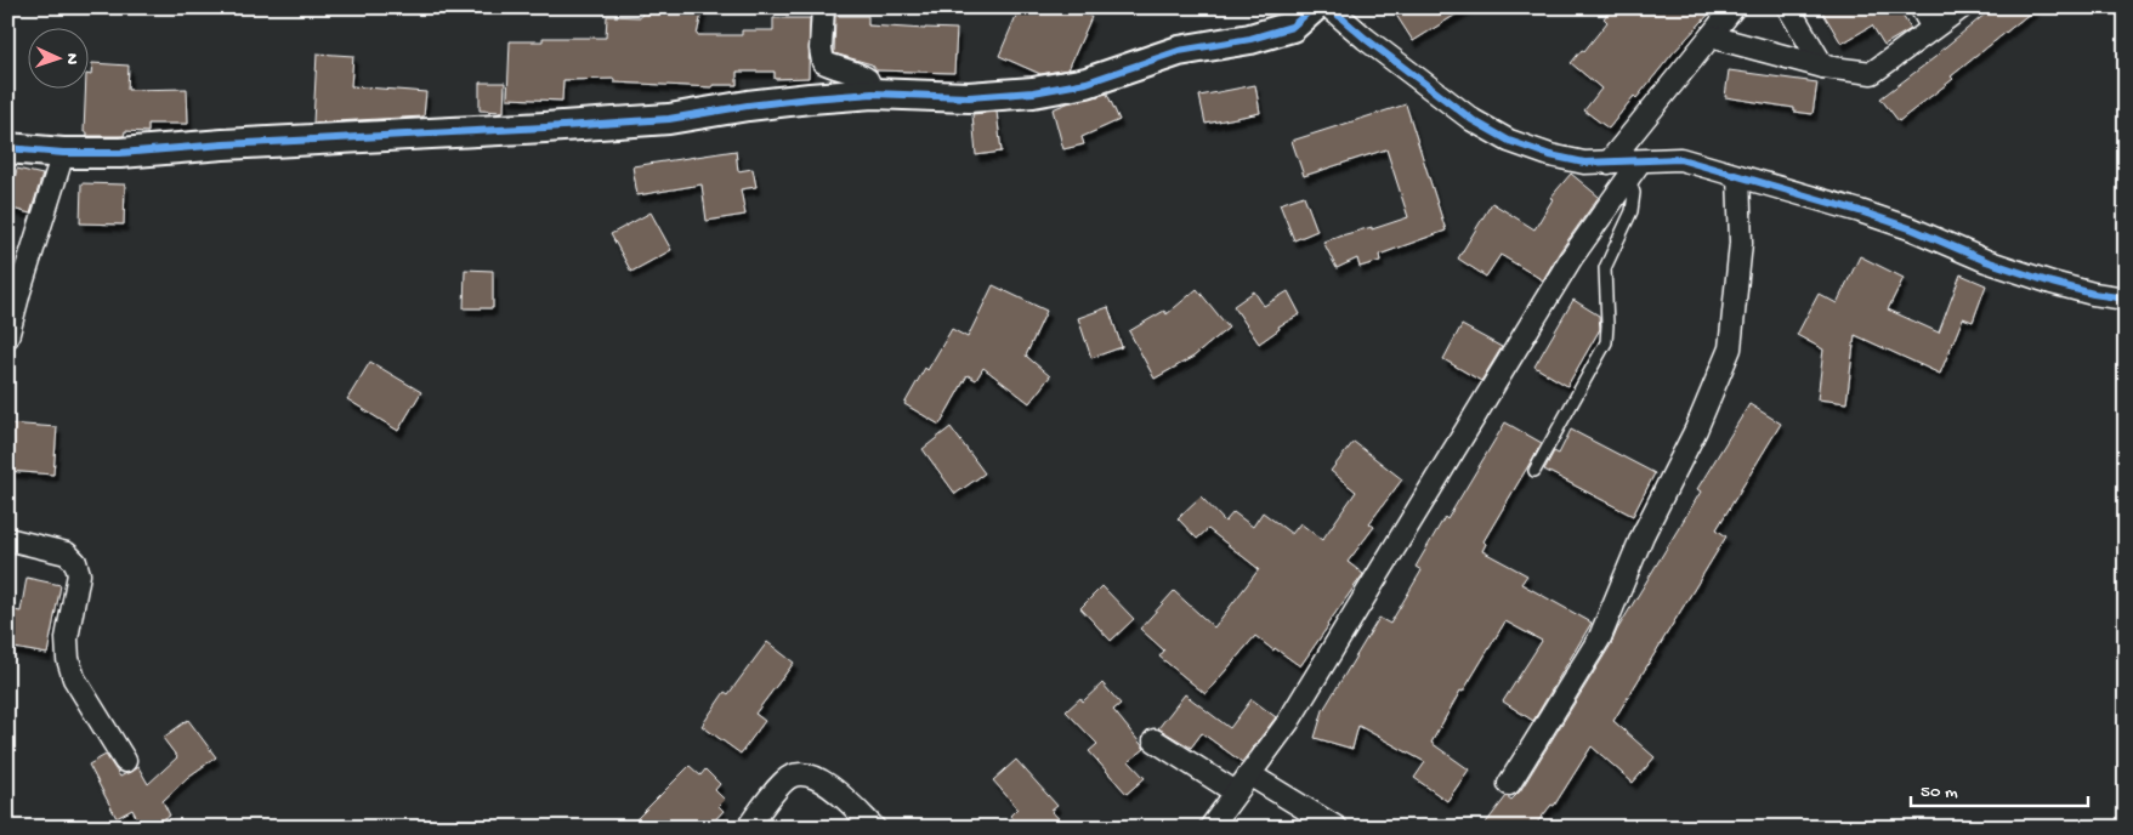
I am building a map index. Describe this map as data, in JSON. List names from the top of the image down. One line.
{"scale_bar":"50 m","north":"right"}
